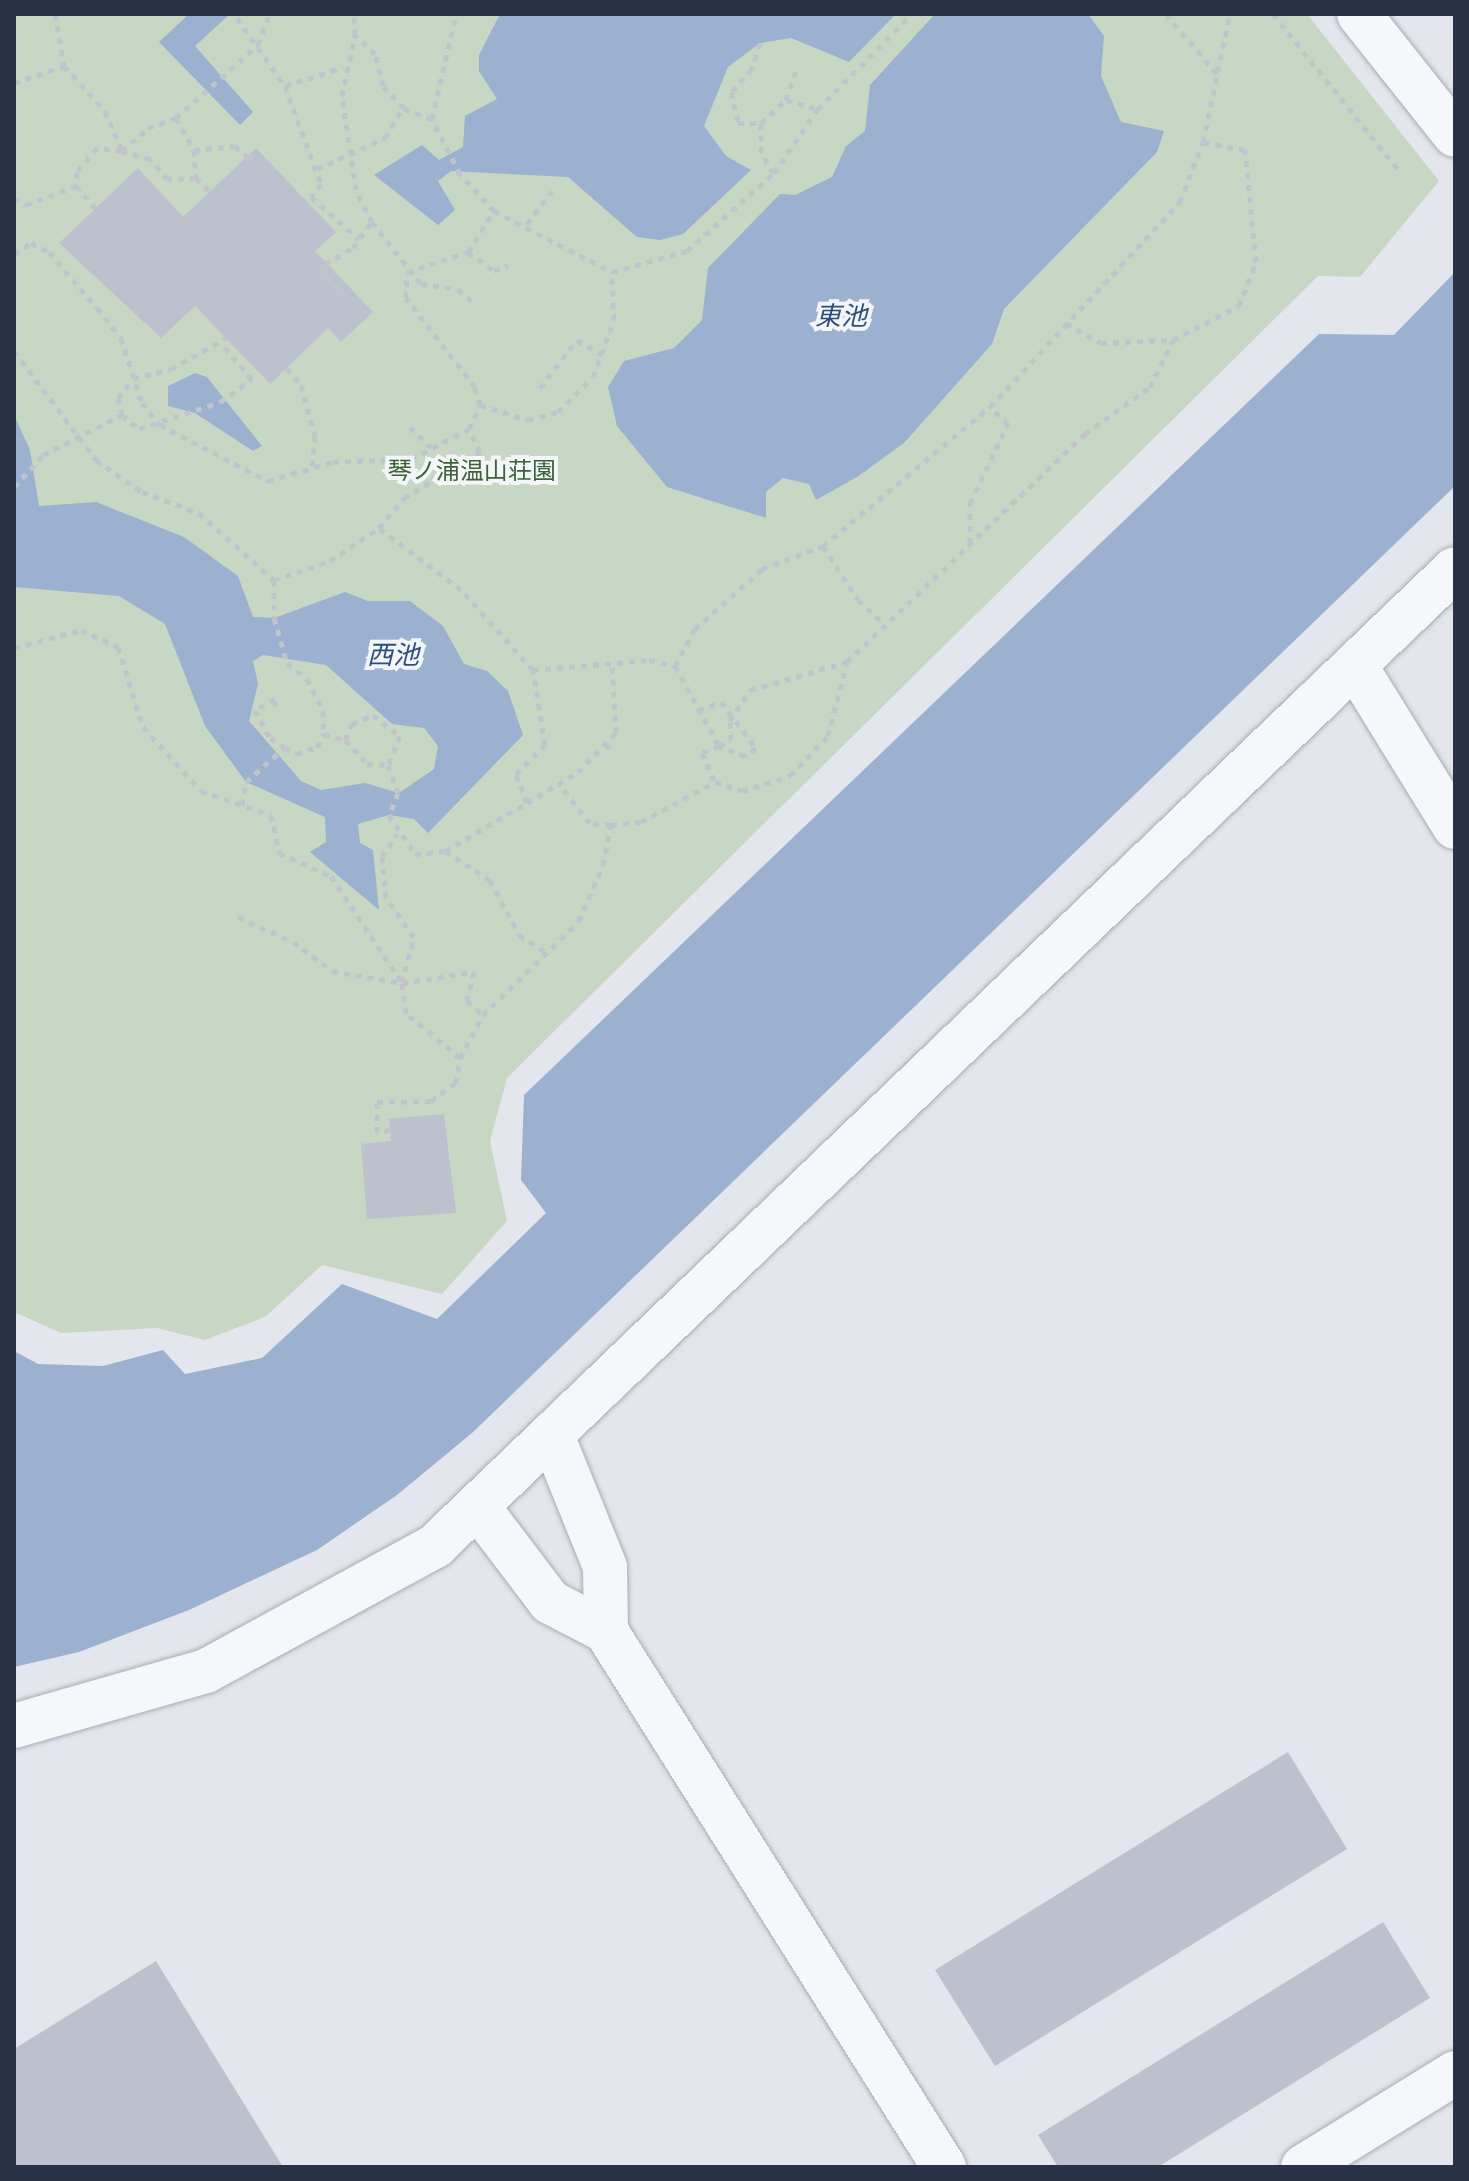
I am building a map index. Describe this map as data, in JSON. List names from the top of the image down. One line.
{"water":["東池","西池"],"parks":["琴ノ浦温山荘園"]}
